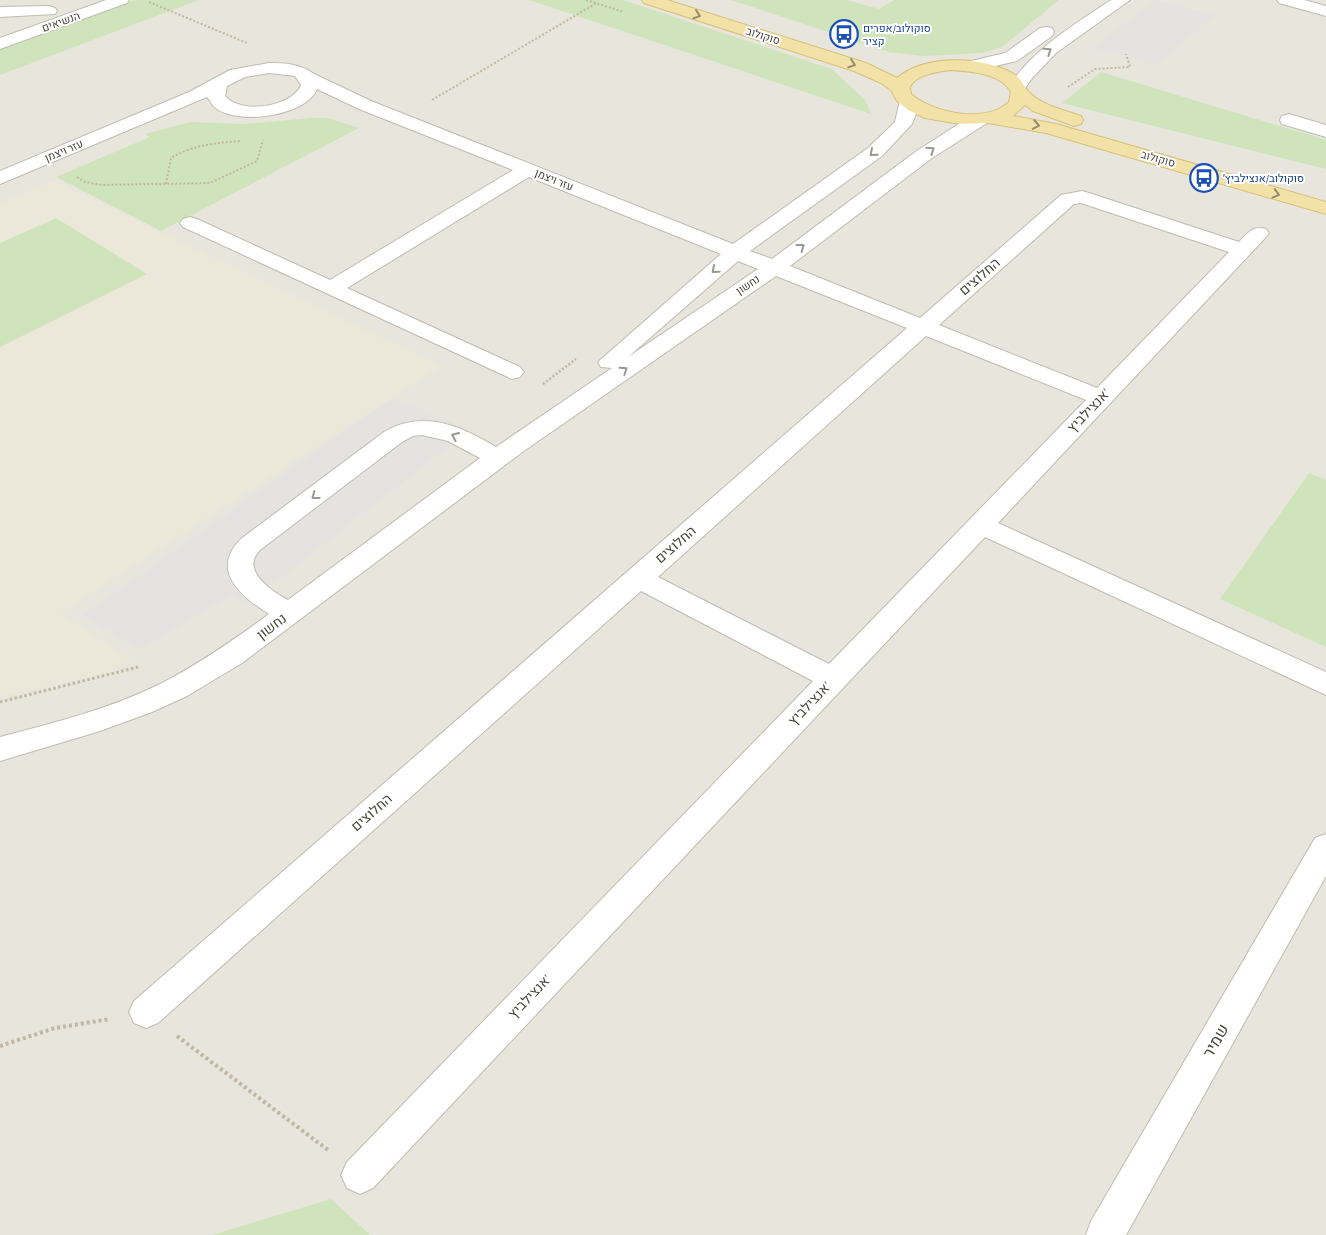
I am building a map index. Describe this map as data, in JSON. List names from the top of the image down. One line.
{"streets":{"main road":["סוקולוב"],"street":["הנשיאים","עזר ויצמן","החלוצים","נחשון","אנצילביץ'","שמיר"]},"crossings":[["סוקולוב","נחשון"],["עזר ויצמן","החלוצים"],["עזר ויצמן","נחשון"],["עזר ויצמן","אנצילביץ'"],["החלוצים","אנצילביץ'"]],"places":{"bus stop":["סוקולוב/אפרים קציר","סוקולוב/אנצילביץ׳"]}}
